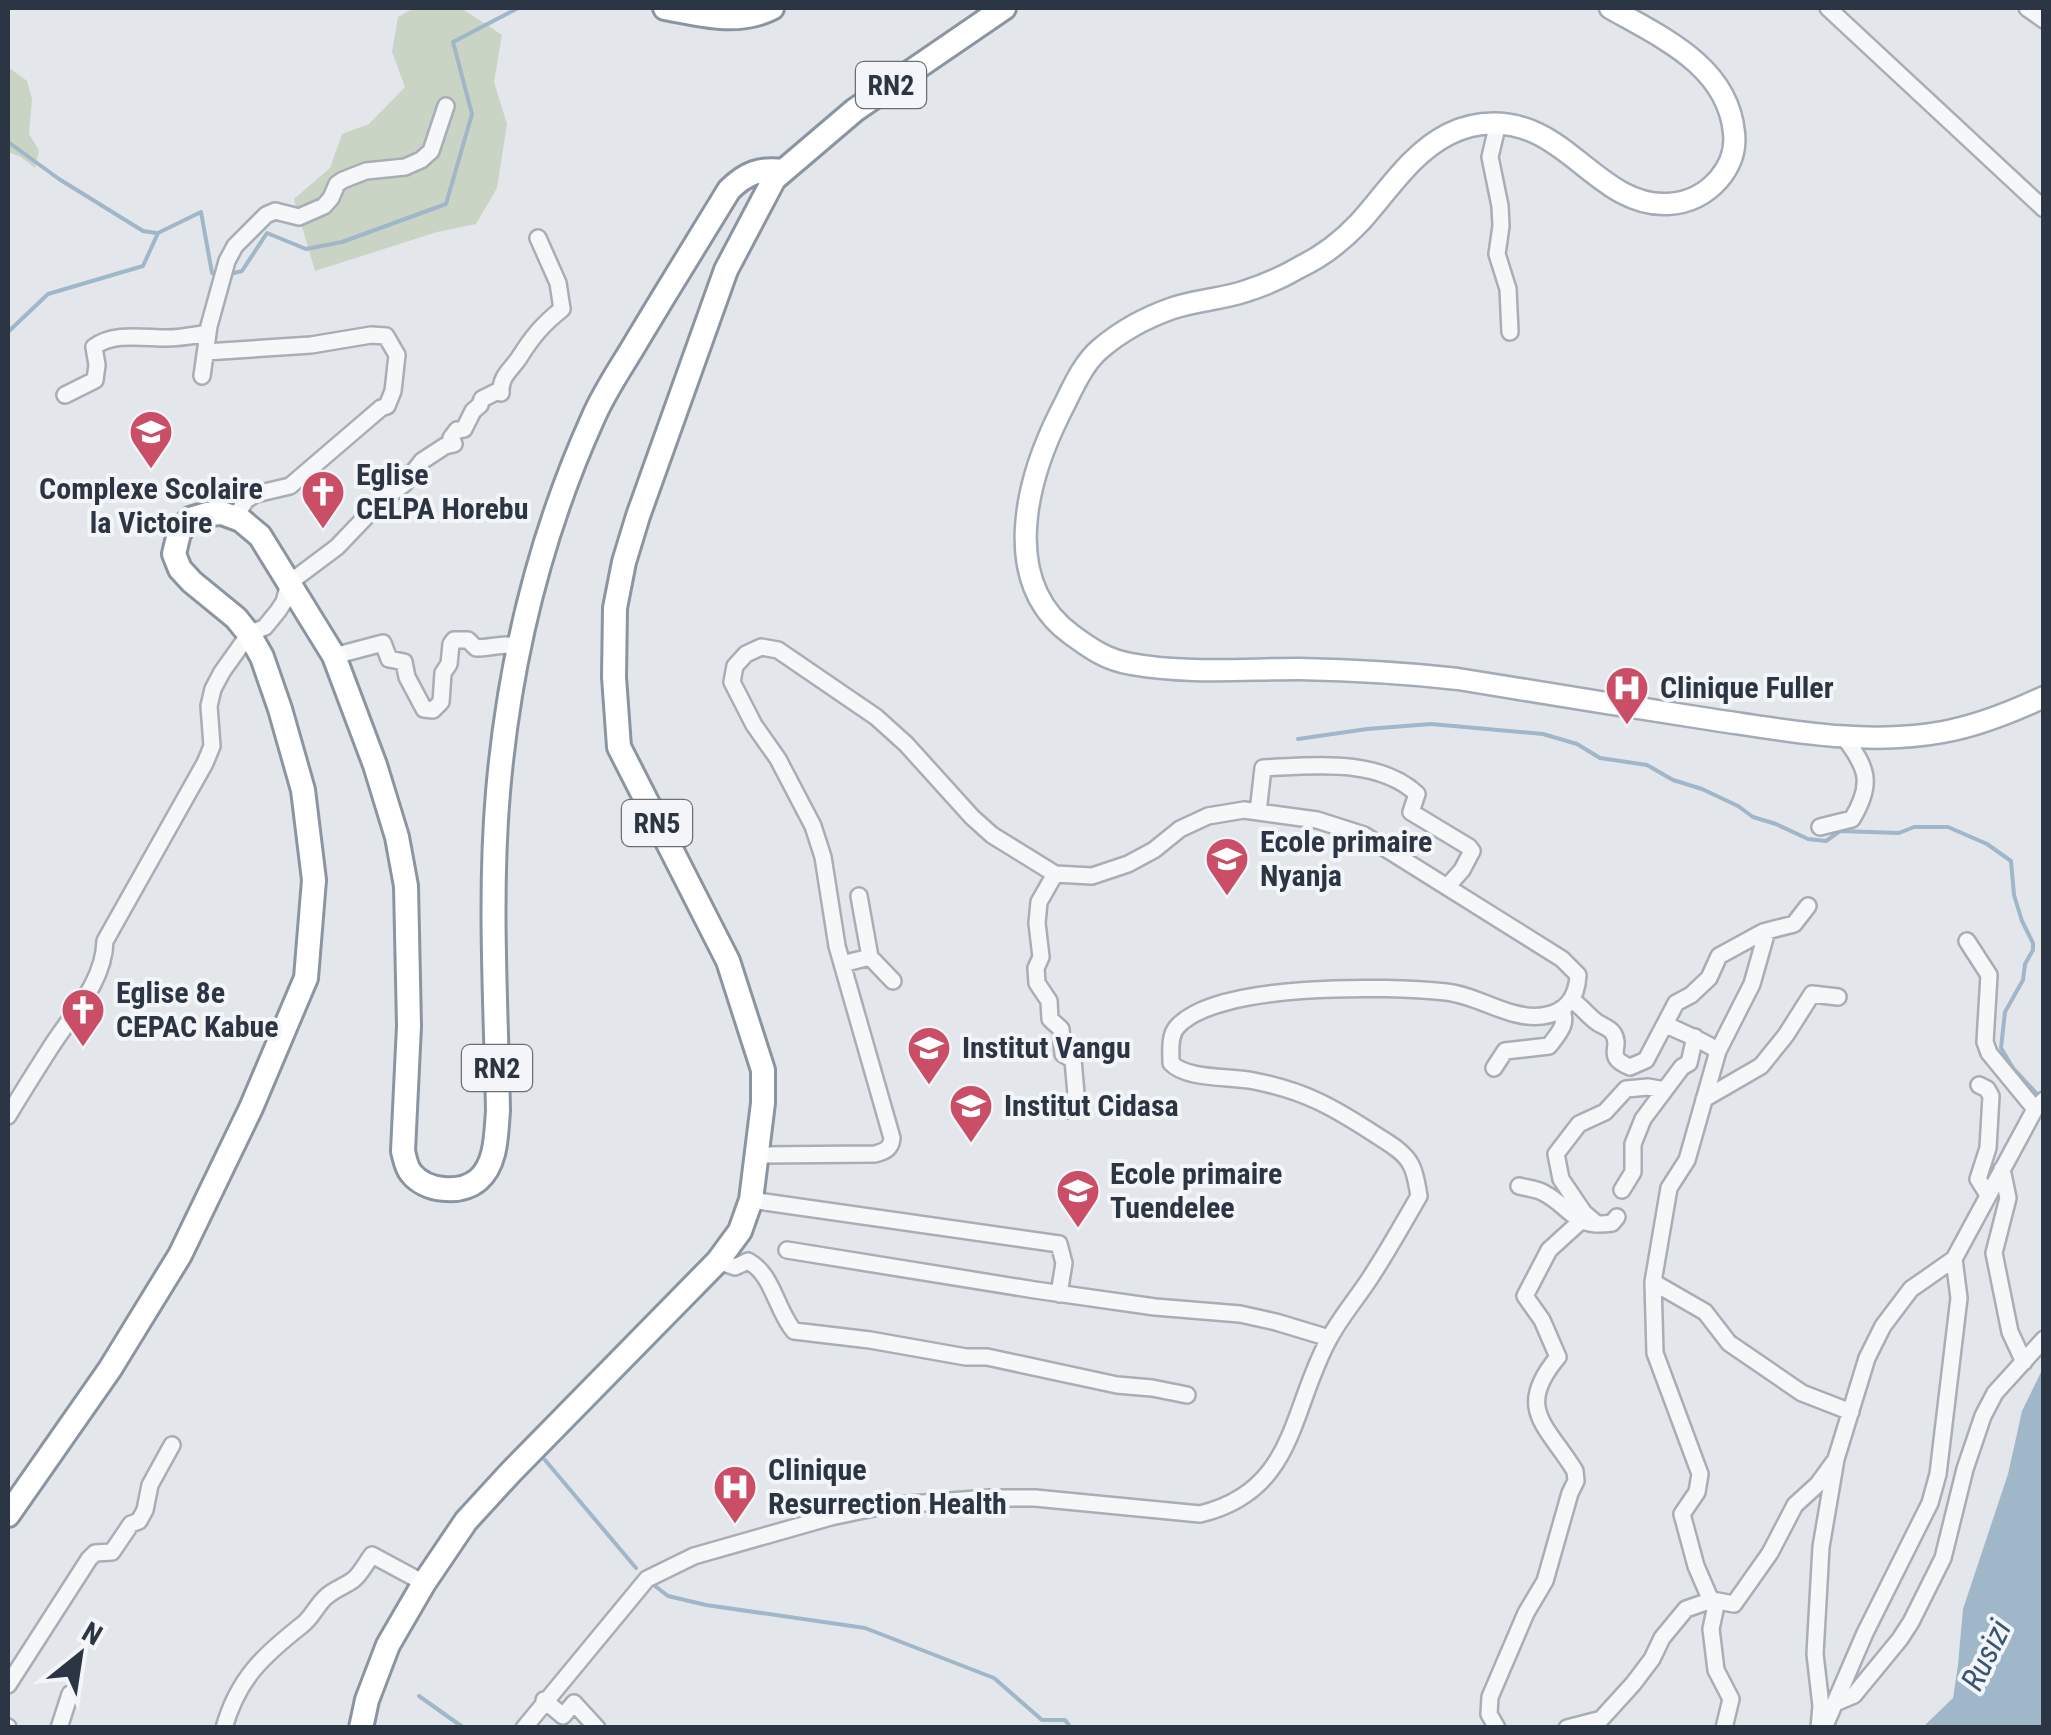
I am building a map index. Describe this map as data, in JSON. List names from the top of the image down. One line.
{"streets":{"highway":["RN2","RN5"]},"crossings":[["RN2","RN5"]],"water":["Rusizi"],"places":{"school or university":["Complexe Scolaire la Victoire","Ecole primaire Nyanja","Institut Vangu","Institut Cidasa","Ecole primaire Tuendelee"],"church":["Eglise CELPA Horebu","Eglise 8e CEPAC Kabue"],"hospital":["Clinique Fuller","Clinique Resurrection Health"]},"north":"top right"}
